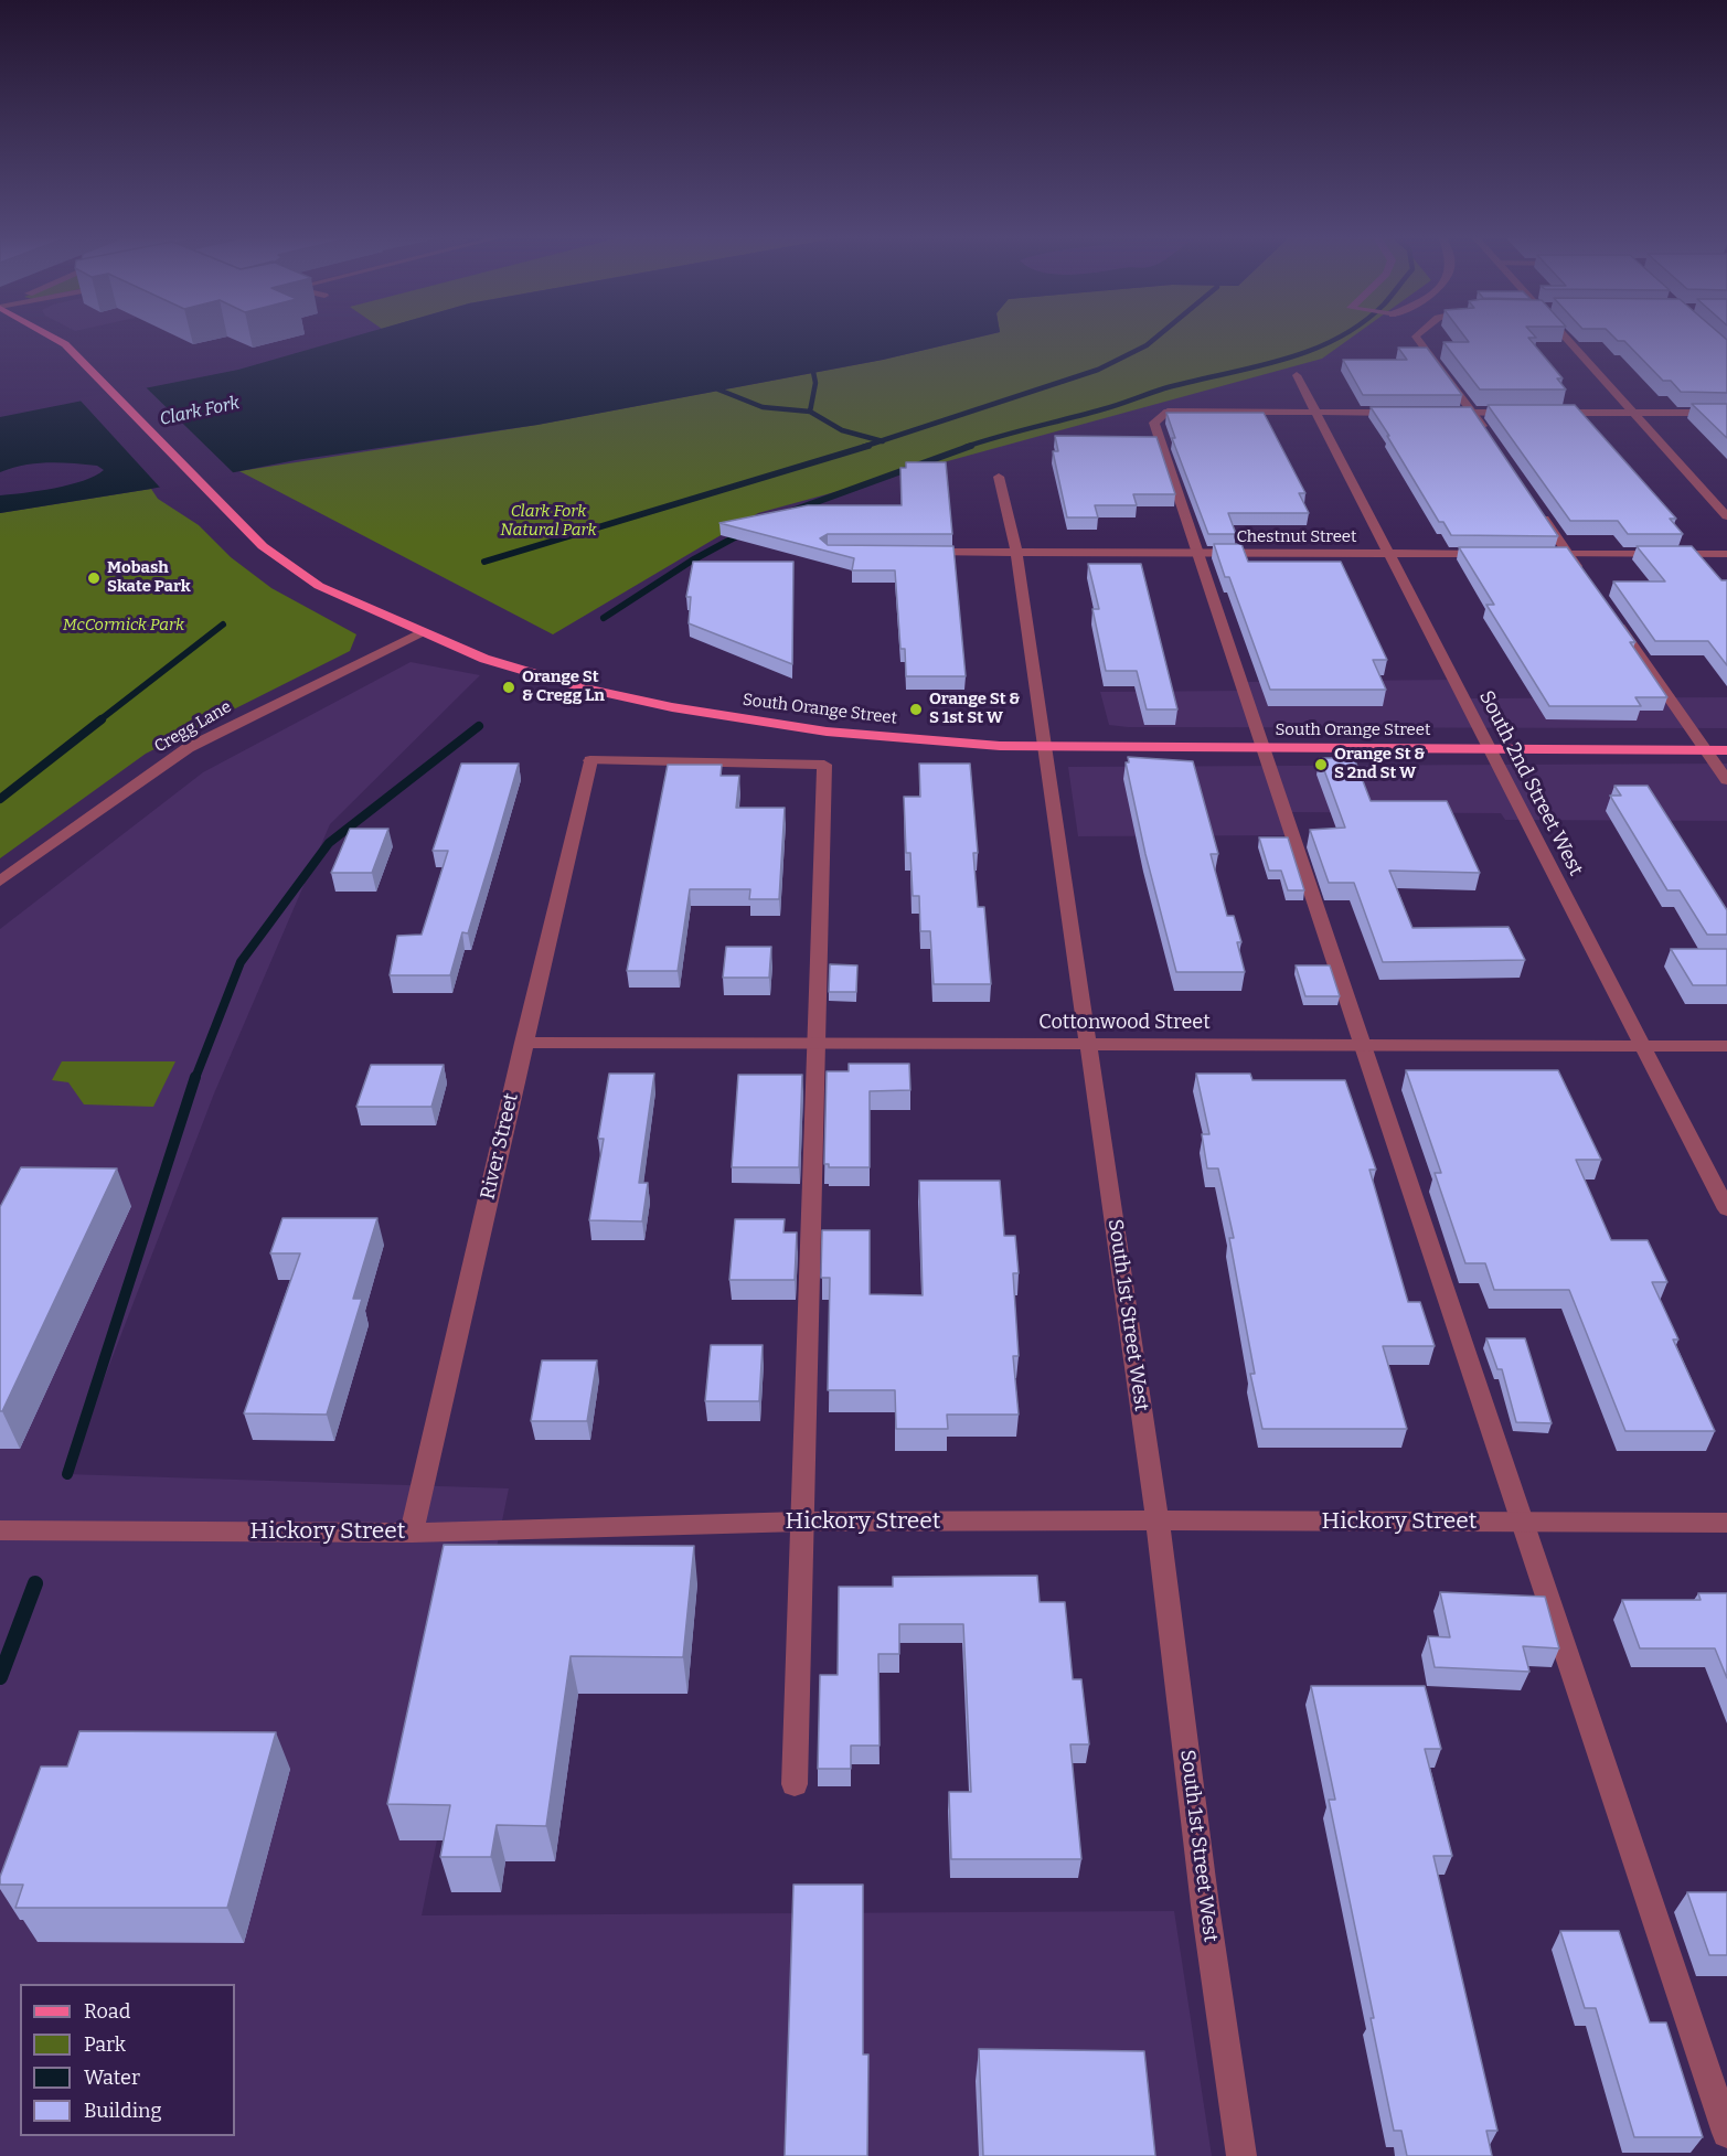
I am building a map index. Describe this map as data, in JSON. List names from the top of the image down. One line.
{"streets":{"main road":["South Orange Street"],"street":["Chestnut Street","Cregg Lane","South 2nd Street West","Cottonwood Street","River Street","South 1st Street West","Hickory Street"]},"crossings":[["Chestnut Street","South 2nd Street West"],["Chestnut Street","South 1st Street West"],["South Orange Street","Cregg Lane"],["South Orange Street","South 2nd Street West"],["South Orange Street","South 1st Street West"],["South 2nd Street West","Cottonwood Street"],["Cottonwood Street","River Street"],["Cottonwood Street","South 1st Street West"],["River Street","Hickory Street"],["South 1st Street West","Hickory Street"]],"water":["Clark Fork"],"parks":["Clark Fork Natural Park","McCormick Park"],"places":["Mobash Skate Park","Orange St & Cregg Ln","Orange St & S 1st St W","Orange St & S 2nd St W"],"legend":["Road","Park","Water","Building"]}
